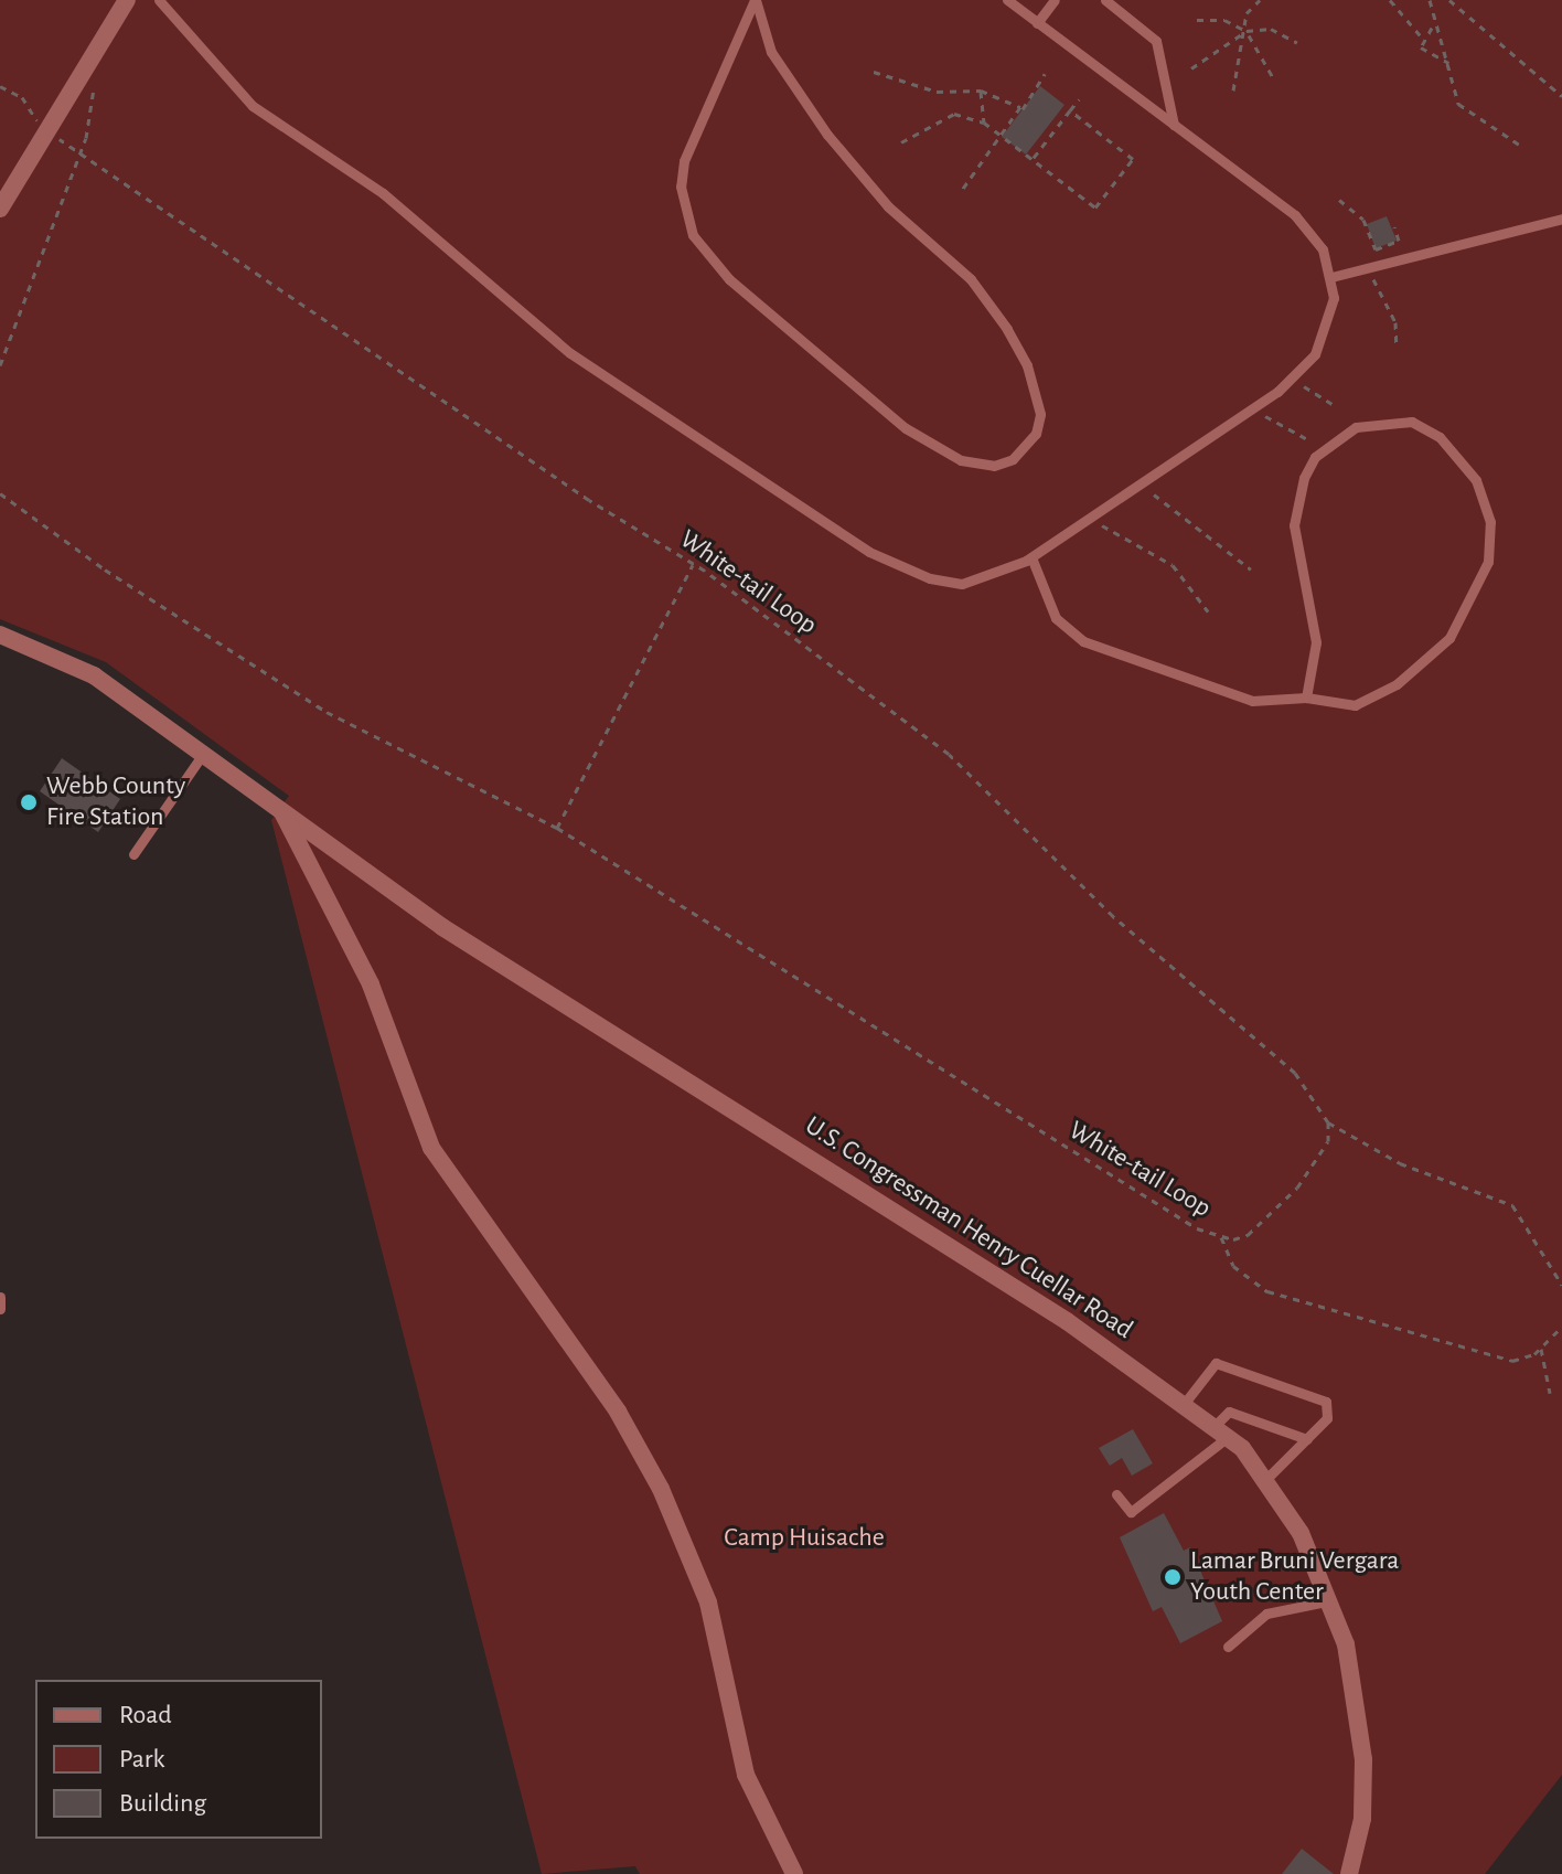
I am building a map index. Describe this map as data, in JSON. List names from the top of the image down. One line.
{"streets":{"street":["U.S. Congressman Henry Cuellar Road"],"path":["White-tail Loop"]},"parks":["Camp Huisache"],"places":["Webb County Fire Station","Lamar Bruni Vergara Youth Center"],"legend":["Road","Park","Building"]}
